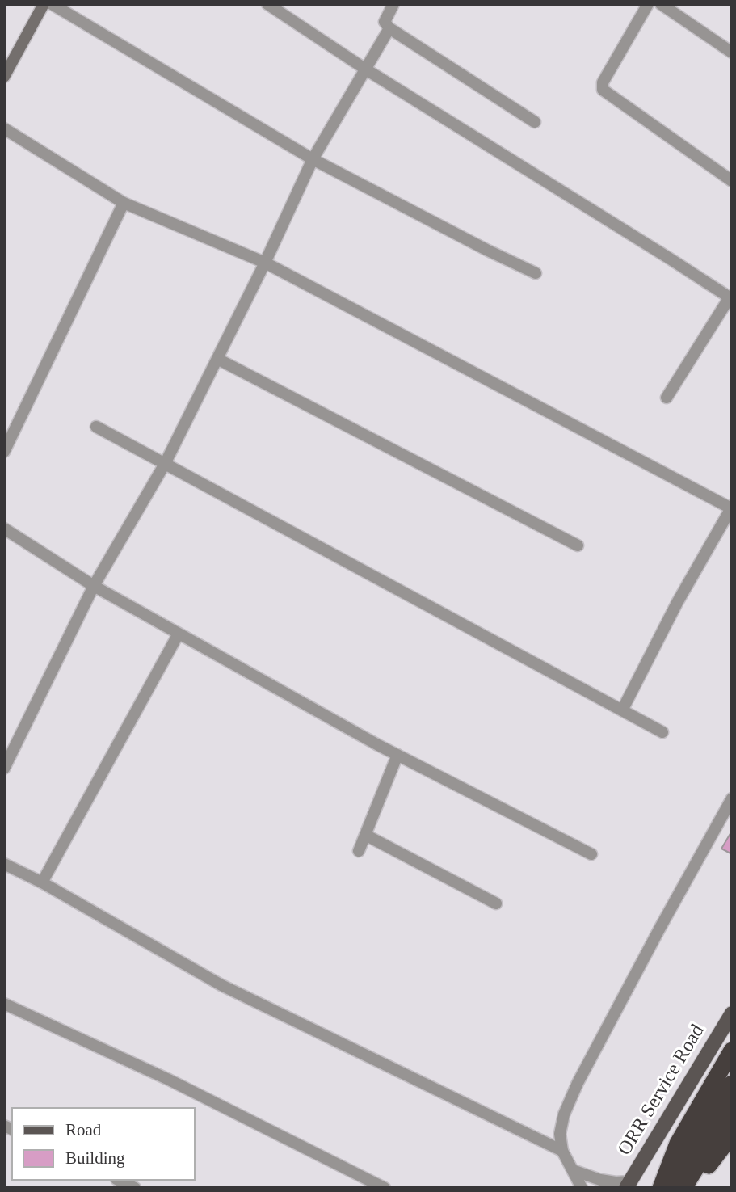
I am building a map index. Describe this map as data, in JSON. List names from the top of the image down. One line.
{"streets":{"main road":["ORR Service Road"]},"legend":["Road","Building"]}
